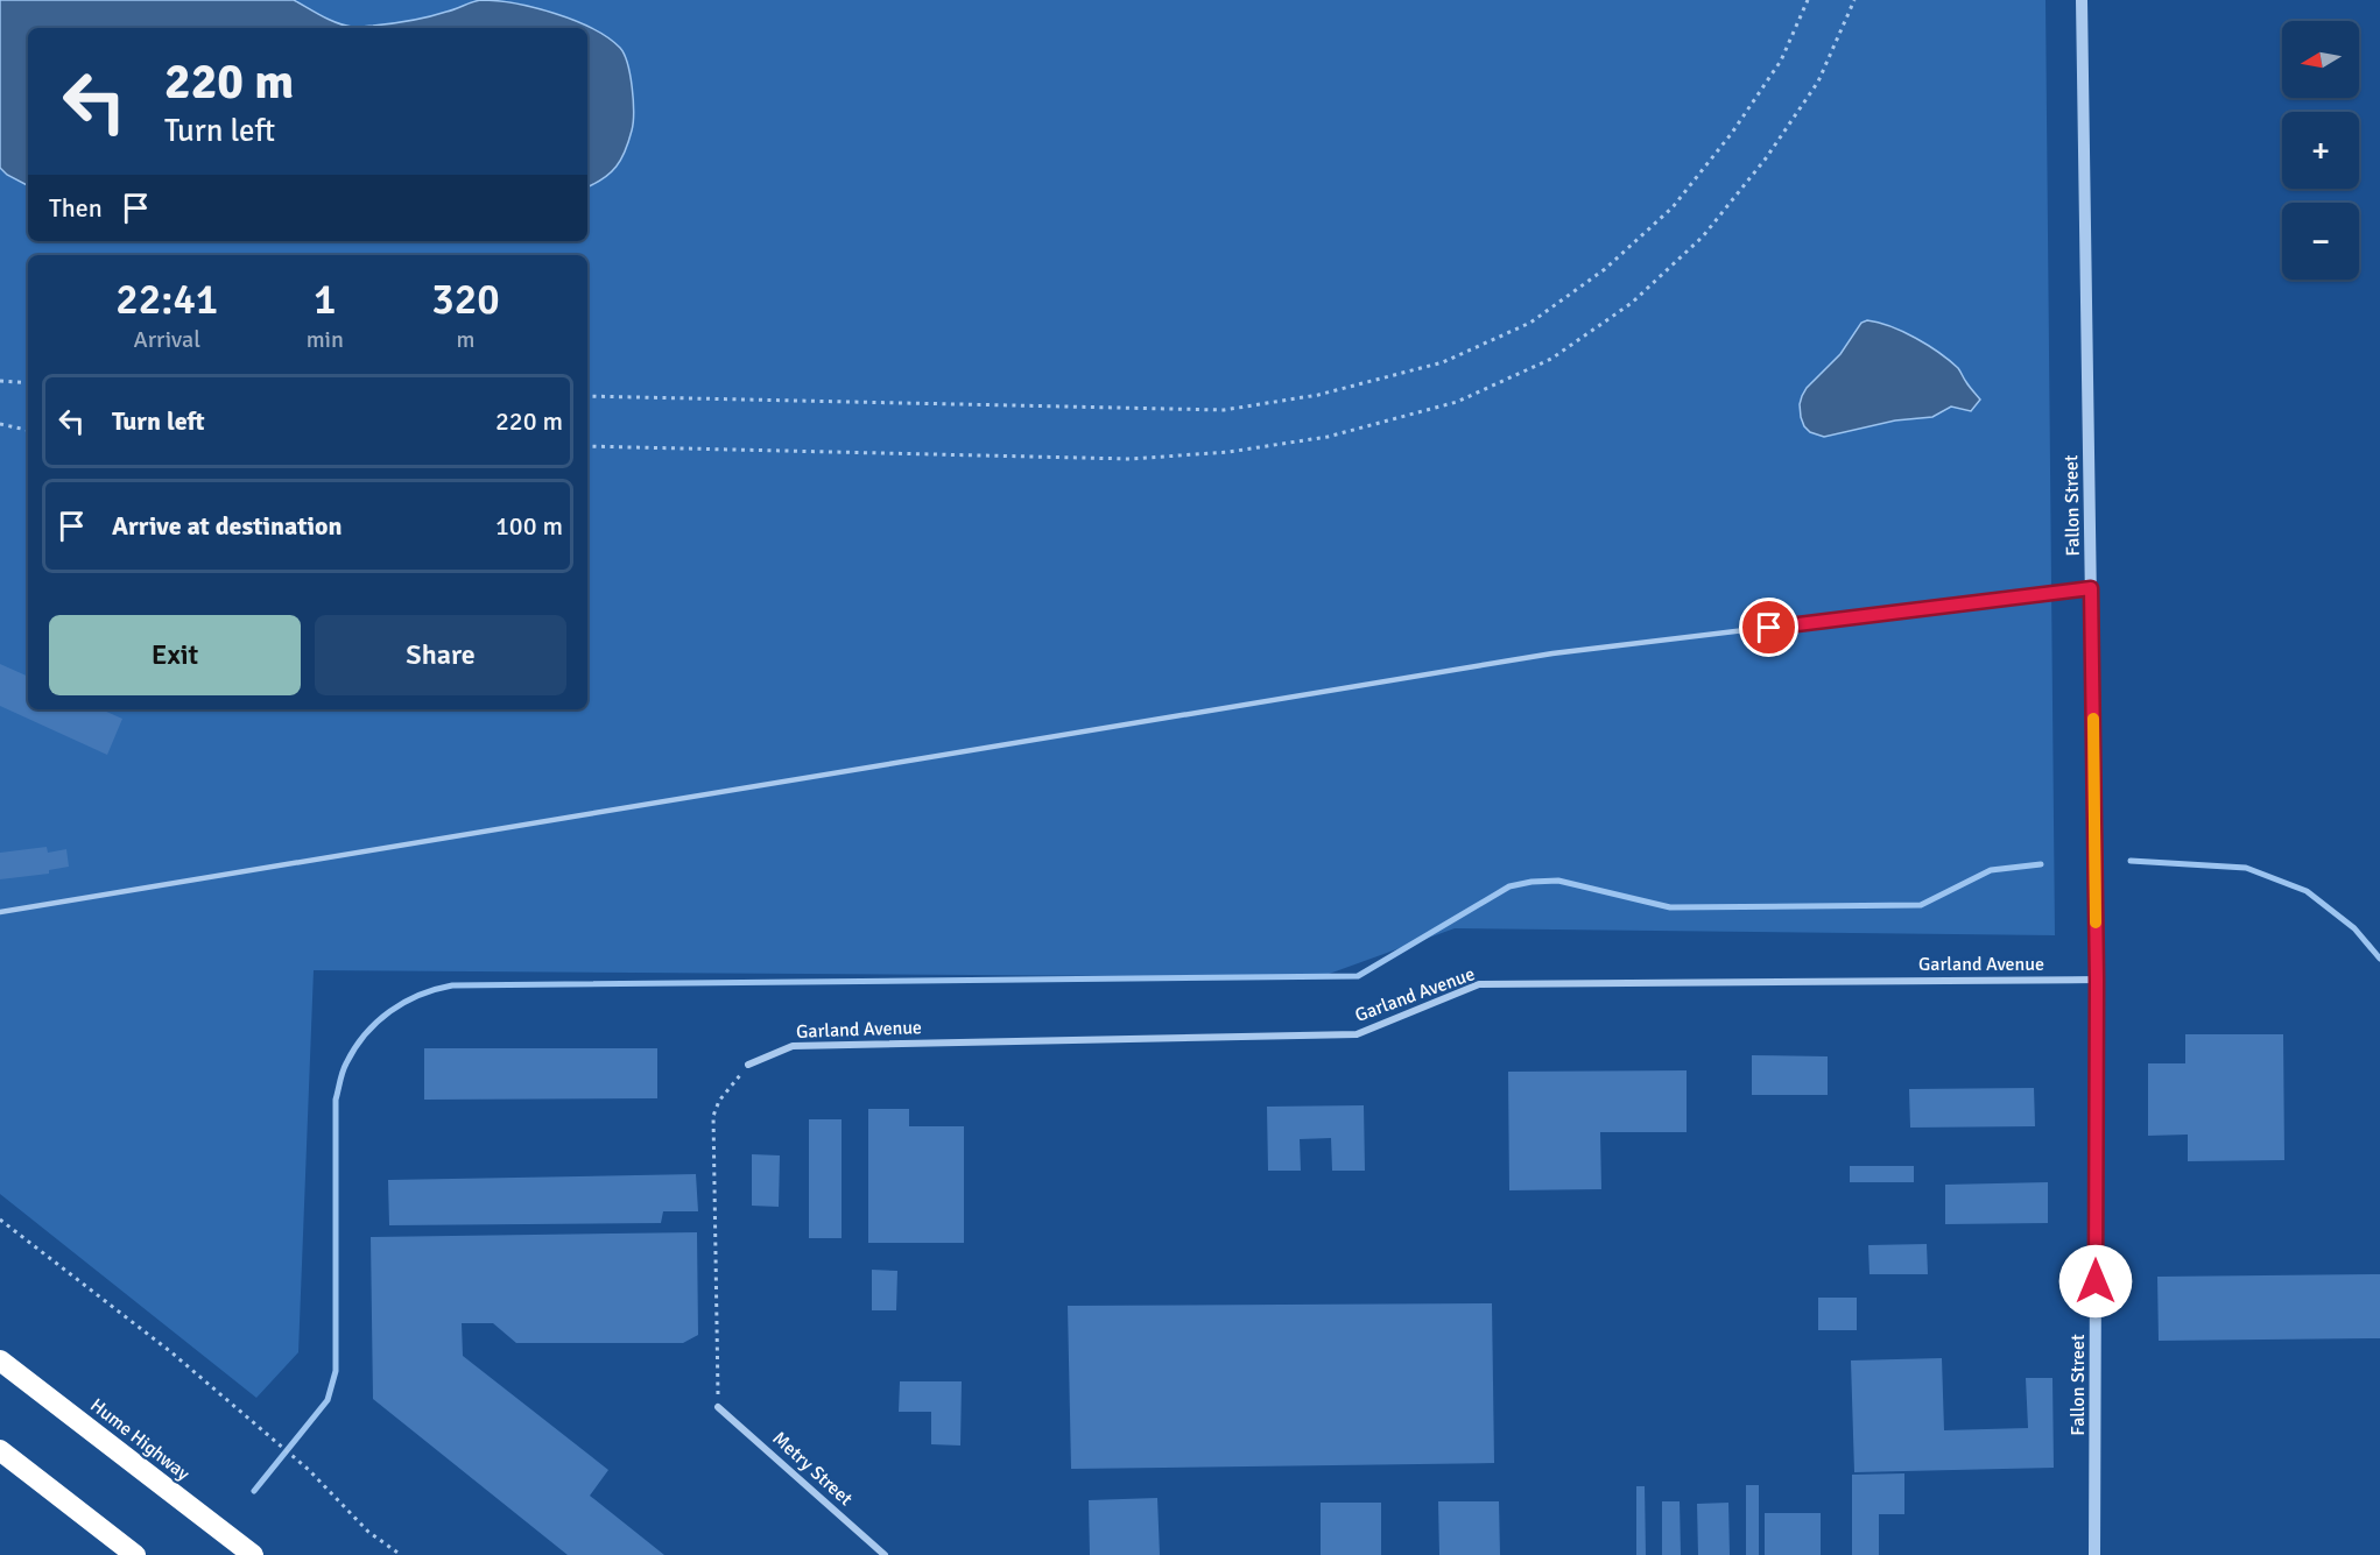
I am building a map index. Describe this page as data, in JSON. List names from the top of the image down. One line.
{"streets":{"highway":["Hume Highway"],"street":["Fallon Street","Garland Avenue","Metry Street"]},"crossings":[["Fallon Street","Garland Avenue"]],"north":"left","page":{"map_buttons":["+","−"],"turn":["220 m","Turn left"],"then":"Then","eta":["22:41","Arrival","1","min","320","m"],"list":[{"name":"Turn left","value":"220 m"},{"name":"Arrive at destination","value":"100 m"}],"buttons":["Exit","Share"]}}
